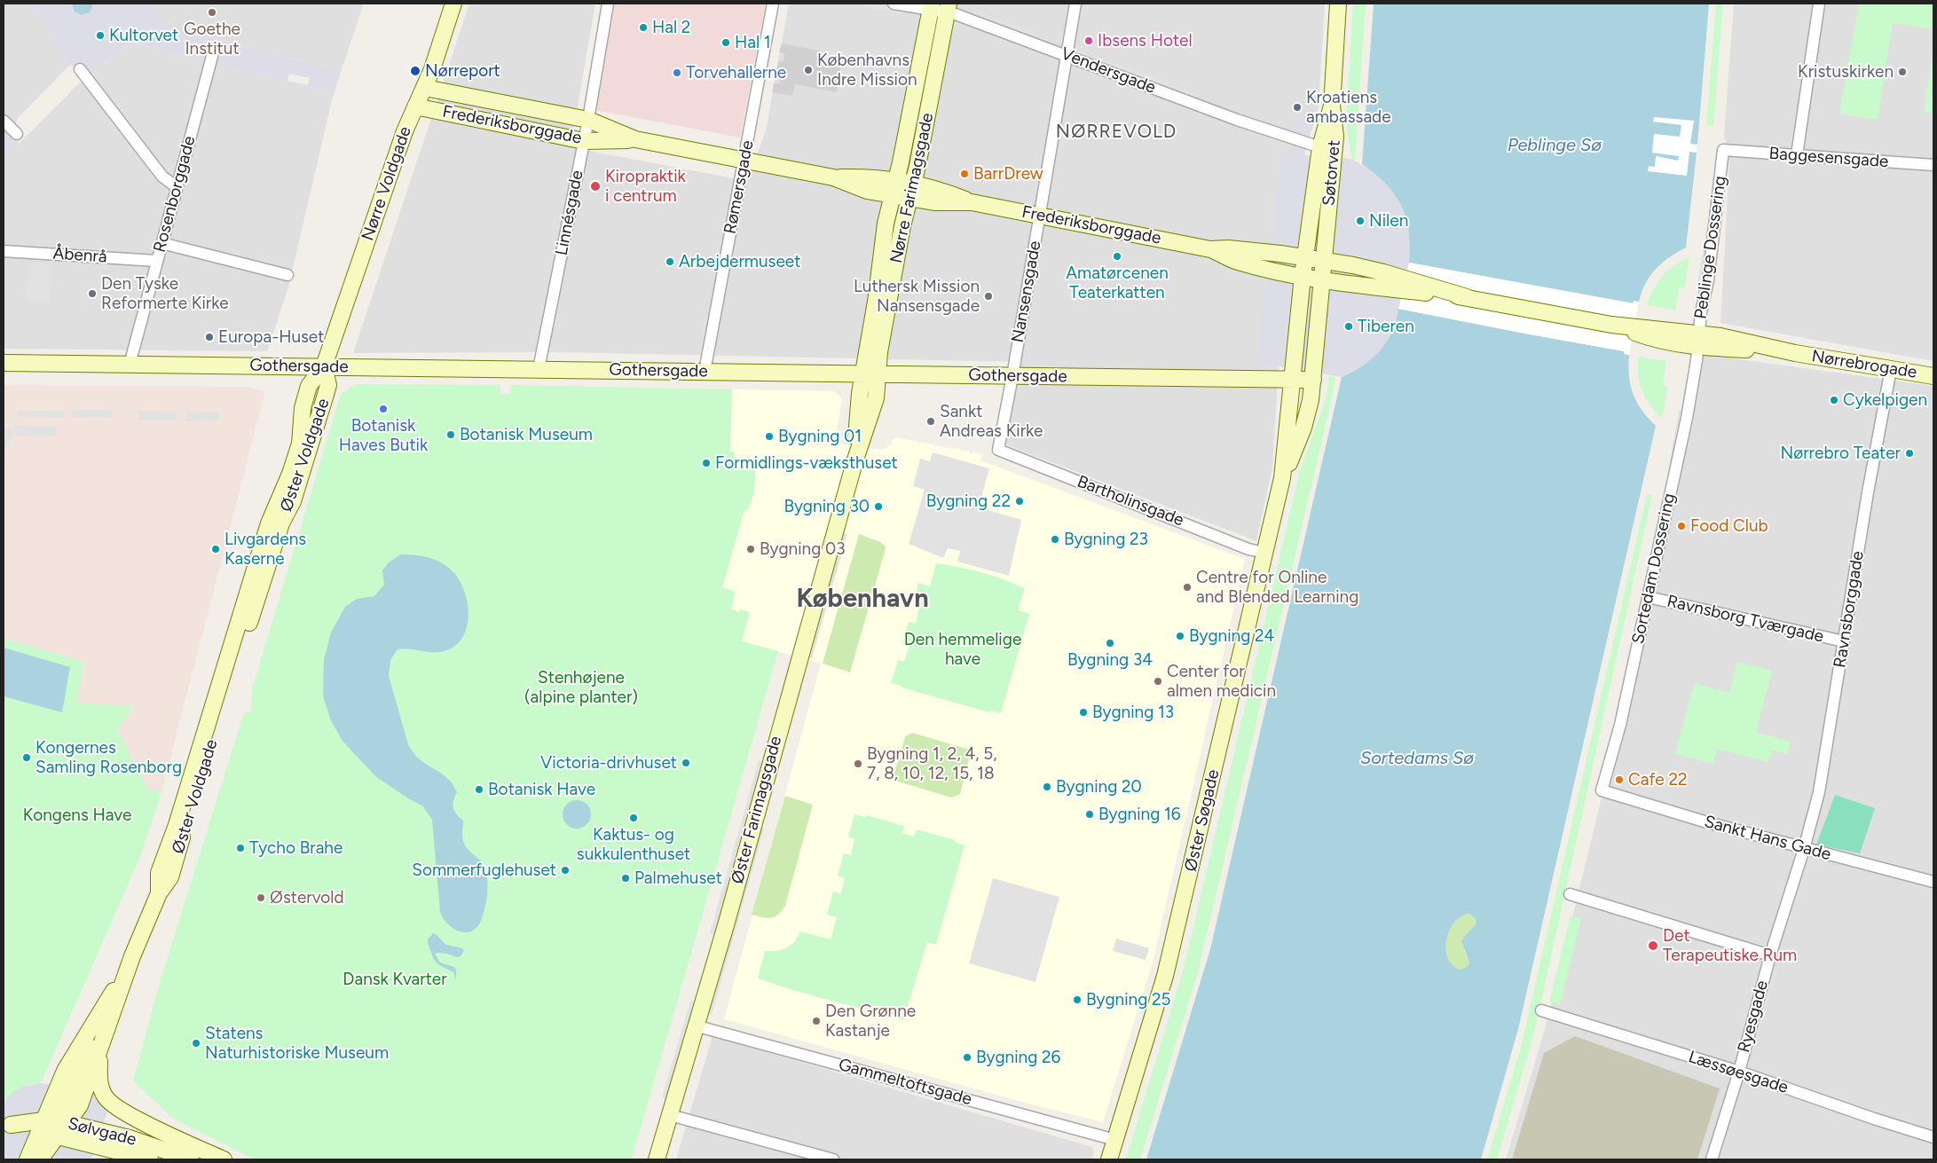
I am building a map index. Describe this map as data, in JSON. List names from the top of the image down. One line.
{"streets":{"street":["Vendersgade","Frederiksborggade","Baggesensgade","Søtorvet","Nørre Voldgade","Rømersgade","Nørre Farimagsgade","Rosenborggade","Linnésgade","Peblinge Dossering","Åbenrå","Nansensgade","Nørrebrogade","Gothersgade","Øster Voldgade","Bartholinsgade","Sortedam Dossering","Ravnsborggade","Ravnsborg Tværgade","Øster Farimagsgade","Øster Søgade","Sankt Hans Gade","Ryesgade","Læssøesgade","Gammeltoftsgade","Sølvgade"]},"crossings":[["Vendersgade","Søtorvet"],["Vendersgade","Nørre Farimagsgade"],["Vendersgade","Nansensgade"],["Frederiksborggade","Søtorvet"],["Frederiksborggade","Nørre Voldgade"],["Frederiksborggade","Rømersgade"],["Frederiksborggade","Nørre Farimagsgade"],["Frederiksborggade","Linnésgade"],["Frederiksborggade","Nansensgade"],["Frederiksborggade","Nørrebrogade"],["Baggesensgade","Peblinge Dossering"],["Søtorvet","Gothersgade"],["Søtorvet","Øster Søgade"],["Nørre Voldgade","Gothersgade"],["Nørre Voldgade","Øster Voldgade"],["Rømersgade","Gothersgade"],["Nørre Farimagsgade","Gothersgade"],["Nørre Farimagsgade","Øster Farimagsgade"],["Rosenborggade","Åbenrå"],["Rosenborggade","Gothersgade"],["Linnésgade","Gothersgade"],["Peblinge Dossering","Nørrebrogade"],["Peblinge Dossering","Sortedam Dossering"],["Nansensgade","Gothersgade"],["Nansensgade","Bartholinsgade"],["Nørrebrogade","Sortedam Dossering"],["Nørrebrogade","Ravnsborggade"],["Gothersgade","Øster Voldgade"],["Gothersgade","Øster Farimagsgade"],["Øster Voldgade","Sølvgade"],["Bartholinsgade","Øster Søgade"],["Sortedam Dossering","Ravnsborg Tværgade"],["Sortedam Dossering","Sankt Hans Gade"],["Ravnsborggade","Ravnsborg Tværgade"],["Ravnsborggade","Sankt Hans Gade"],["Ravnsborggade","Ryesgade"],["Øster Farimagsgade","Gammeltoftsgade"],["Øster Søgade","Gammeltoftsgade"],["Sankt Hans Gade","Ryesgade"],["Ryesgade","Læssøesgade"]],"districts":["NØRREVOLD","København"],"water":["Peblinge Sø","Sortedams Sø"],"parks":["Den hemmelige have","Stenhøjene (alpine planter)","Kongens Have","Dansk Kvarter"],"places":["Goethe Institut","Hal 2","Kultorvet","Ibsens Hotel","Hal 1","Københavns Indre Mission","Nørreport","Kristuskirken","Torvehallerne","Kroatiens ambassade","BarrDrew","Kiropraktik i centrum","Nilen","Amatørcenen Teaterkatten","Arbejdermuseet","Den Tyske Reformerte Kirke","Luthersk Mission Nansensgade","Tiberen","Europa-Huset","Cykelpigen","Botanisk Haves Butik","Sankt Andreas Kirke","Botanisk Museum","Bygning 01","Nørrebro Teater","Formidlings-væksthuset","Bygning 22","Bygning 30","Food Club","Bygning 23","Livgardens Kaserne","Bygning 03","Centre for Online and Blended Learning","Bygning 24","Bygning 34","Center for almen medicin","Bygning 13","Kongernes Samling Rosenborg","Victoria-drivhuset","Bygning 1, 2, 4, 5, 7, 8, 10, 12, 15, 18","Cafe 22","Bygning 20","Botanisk Have","Bygning 16","Kaktus- og sukkulenthuset","Tycho Brahe","Sommerfuglehuset","Palmehuset","Østervold","Det Terapeutiske Rum","Bygning 25","Den Grønne Kastanje","Statens Naturhistoriske Museum","Bygning 26"]}
